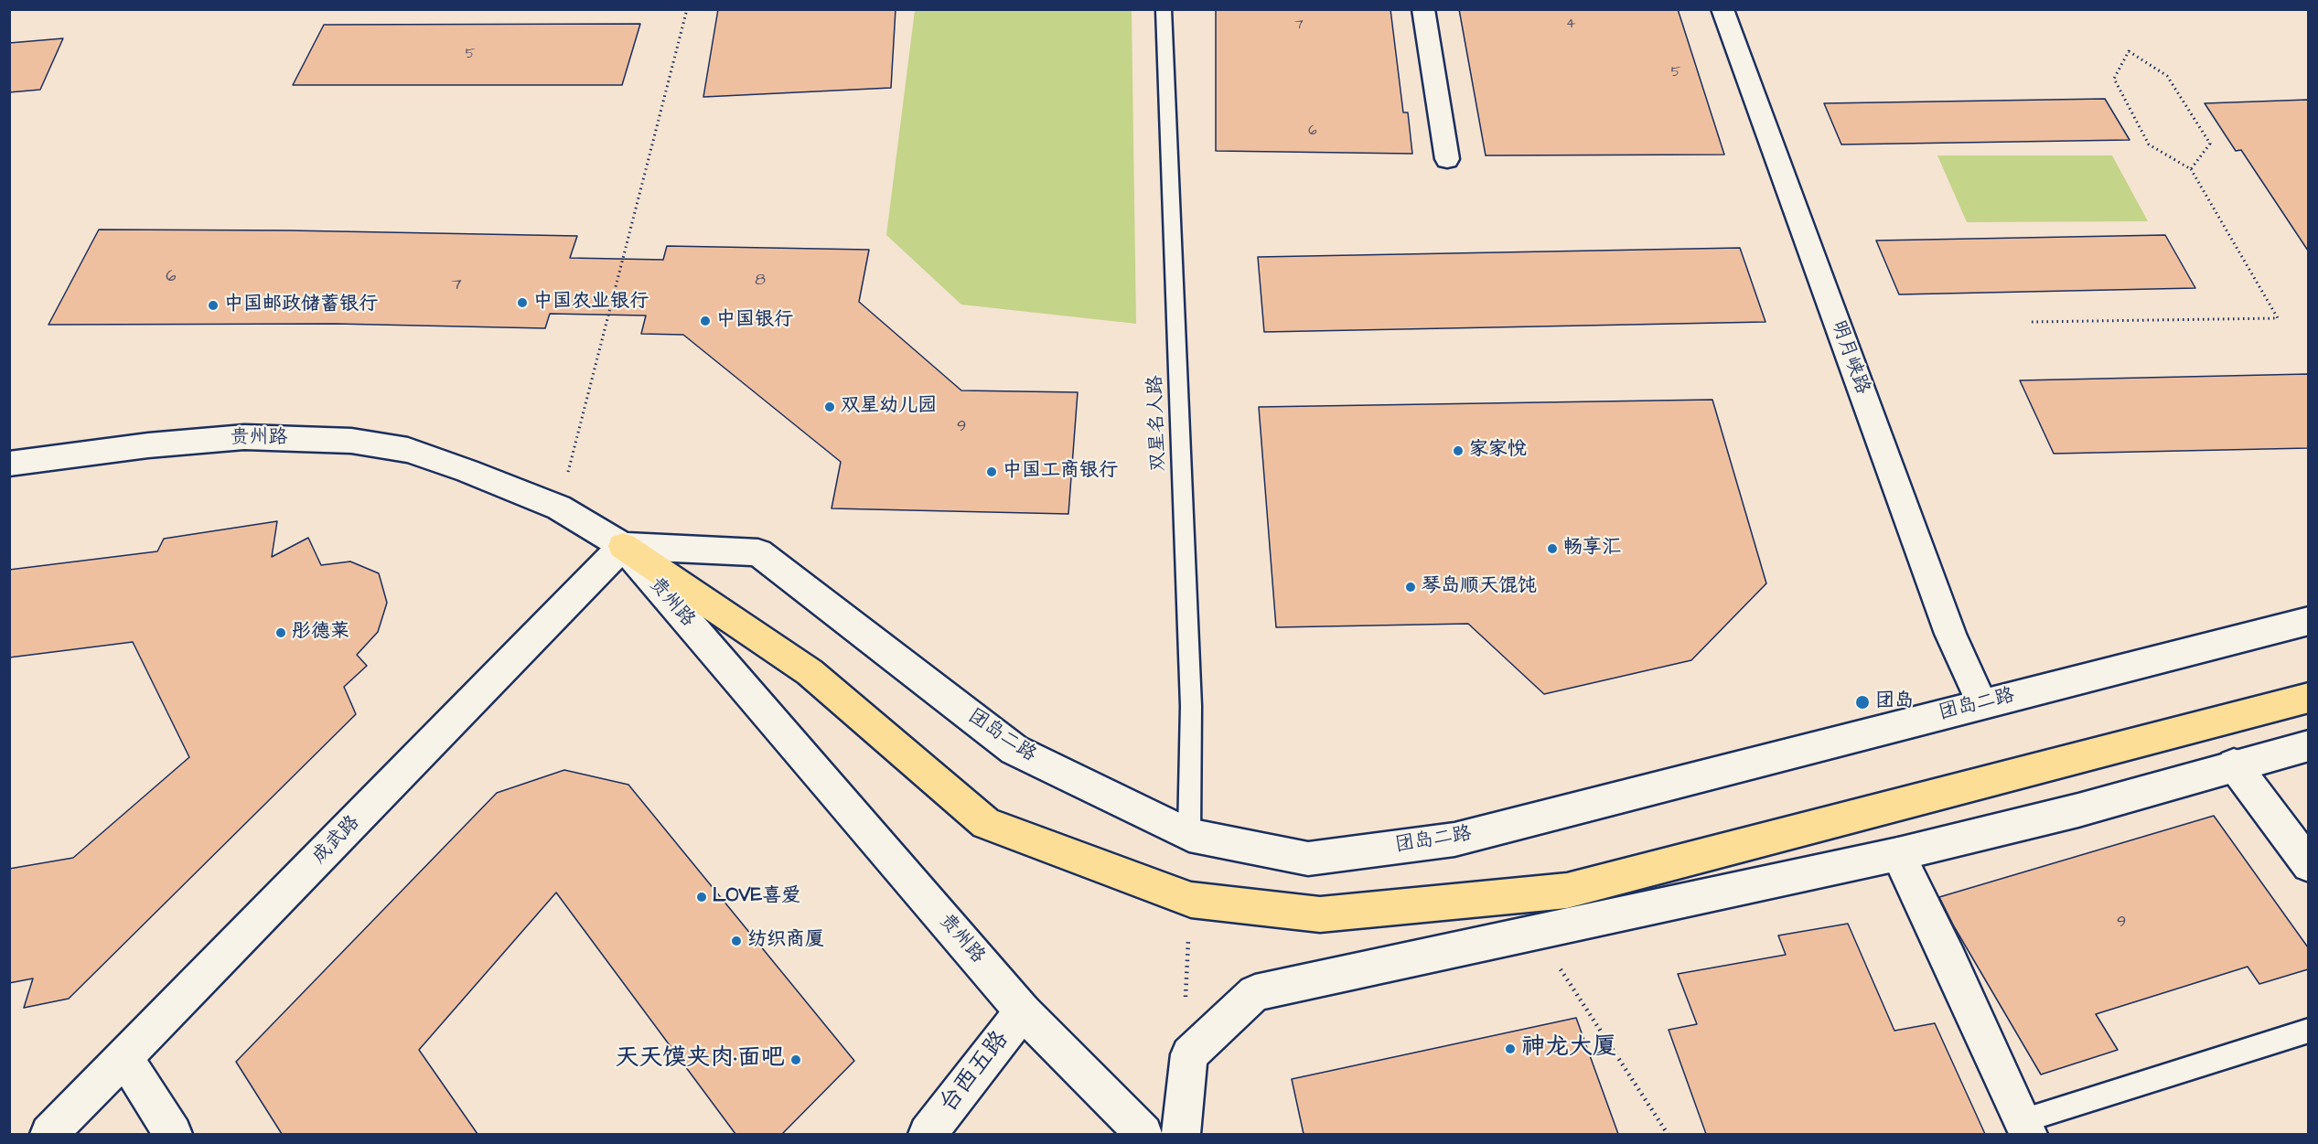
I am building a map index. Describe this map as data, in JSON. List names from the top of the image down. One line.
{"streets":{"street":["明月峡路","贵州路","团岛二路","成武路","台西五路"],"lane":["双星名人路"]},"crossings":[["明月峡路","团岛二路"],["双星名人路","团岛二路"],["贵州路","团岛二路"],["贵州路","成武路"],["贵州路","台西五路"],["团岛二路","成武路"]],"places":["中国农业银行","中国邮政储蓄银行","中国银行","双星幼儿园","家家悦","中国工商银行","畅享汇","琴岛顺天馄饨","彤德莱","团岛","LOVE喜爱","纺织商厦","神龙大厦","天天馍夹肉·面吧"],"house_numbers":["4","7","5","5","6","6","8","7","9","9"]}
